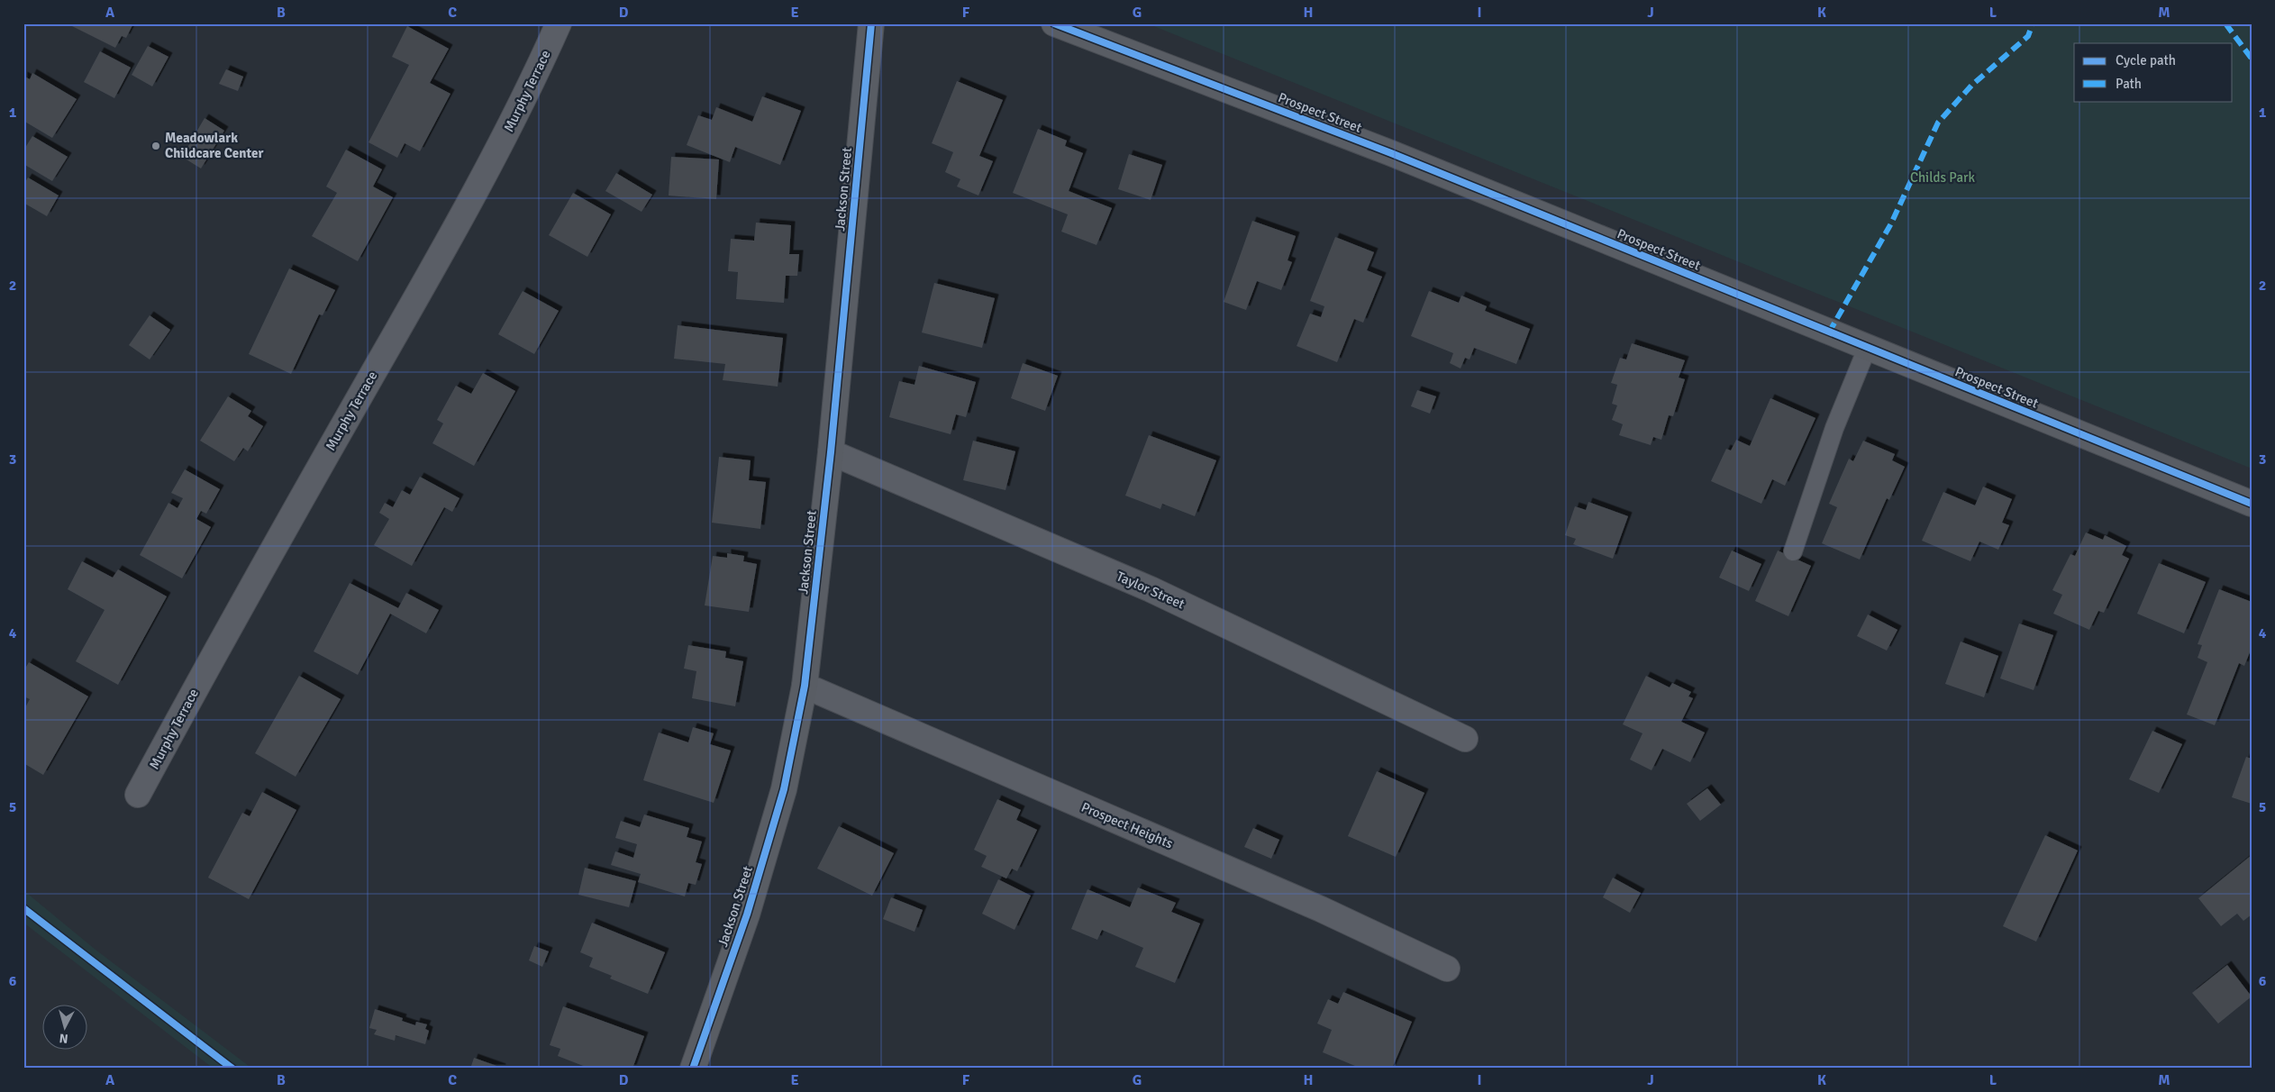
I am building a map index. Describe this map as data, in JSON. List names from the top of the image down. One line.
{"streets":{"main road":["Prospect Street","Jackson Street"],"street":["Murphy Terrace","Taylor Street","Prospect Heights"]},"crossings":[["Jackson Street","Taylor Street"],["Jackson Street","Prospect Heights"]],"parks":["Childs Park"],"places":["Meadowlark Childcare Center"],"legend":["Cycle path","Path"],"north":"bottom","grid":{"columns":["A","B","C","D","E","F","G","H","I","J","K","L","M"],"rows":["1","2","3","4","5","6"]}}
